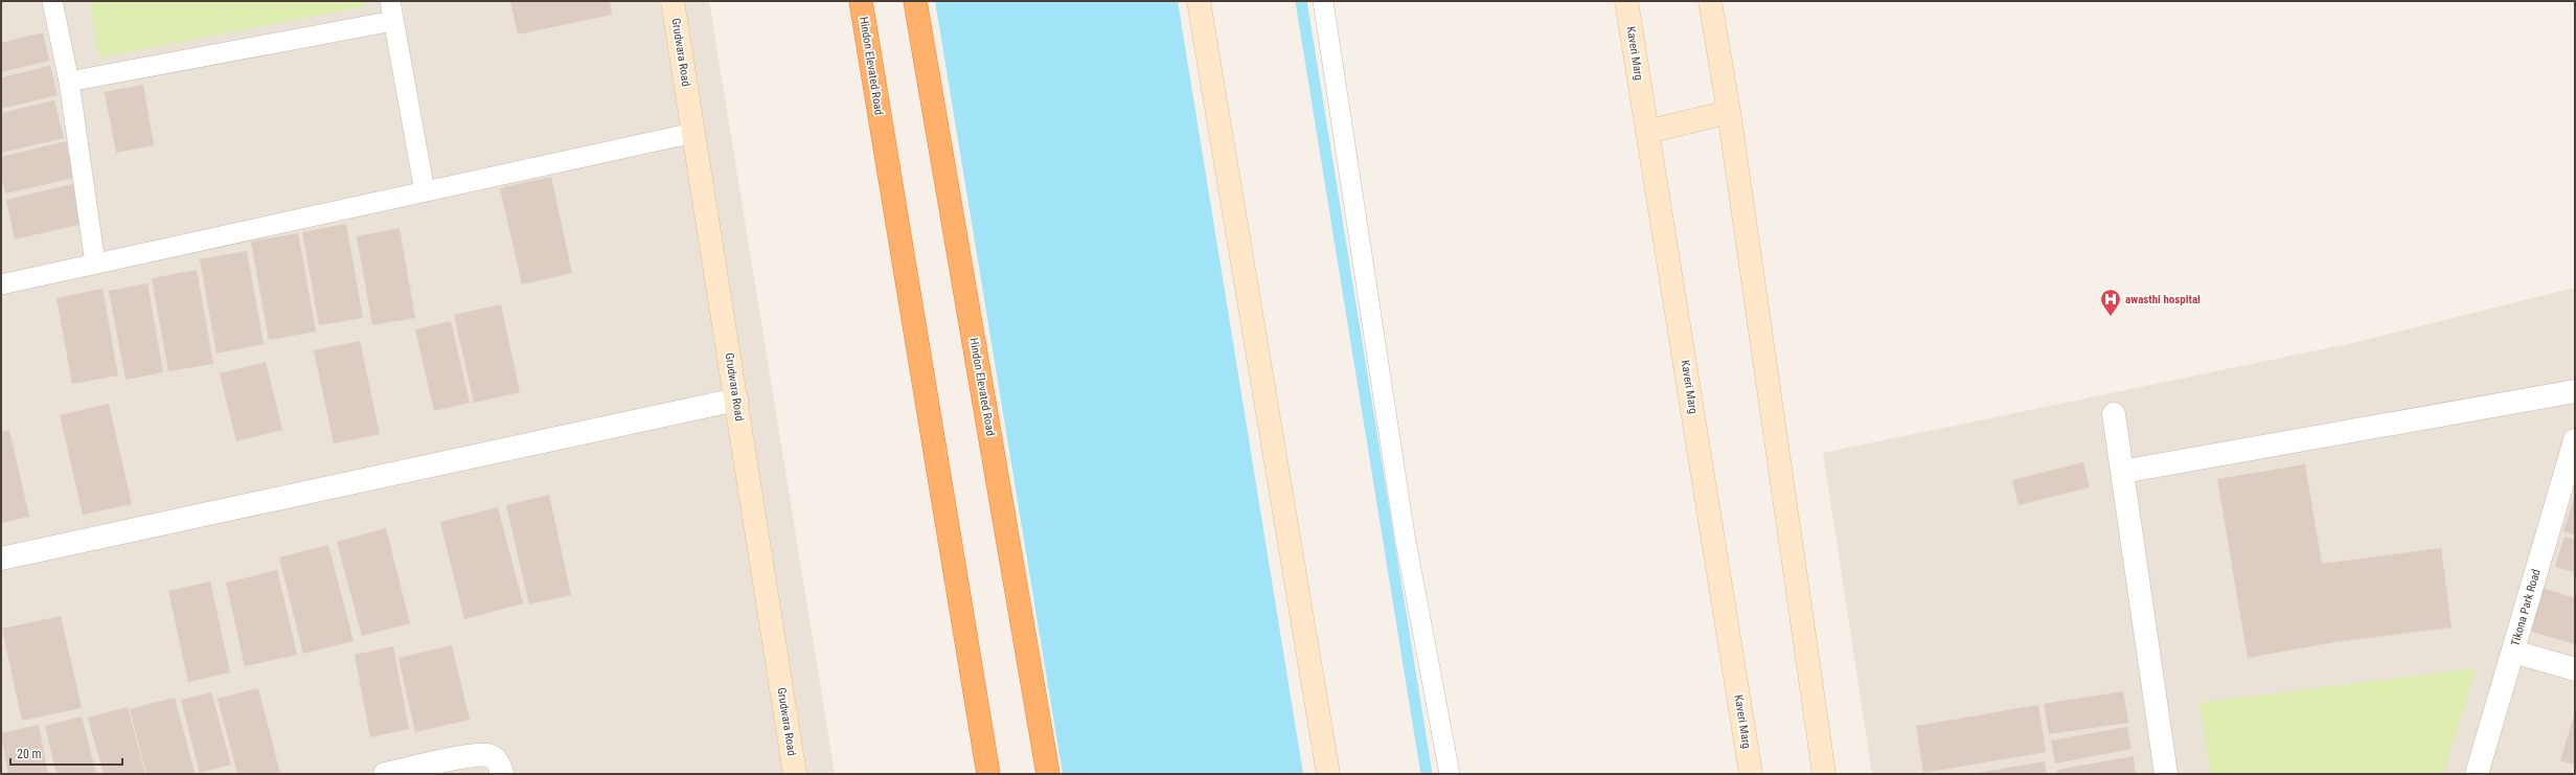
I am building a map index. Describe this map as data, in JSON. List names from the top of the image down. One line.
{"streets":{"highway":["Hindon Elevated Road"],"street":["Grudwara Road","Kaveri Marg","Tikona Park Road"]},"places":{"hospital":["awasthi hospital"]},"scale_bar":"20 m"}
